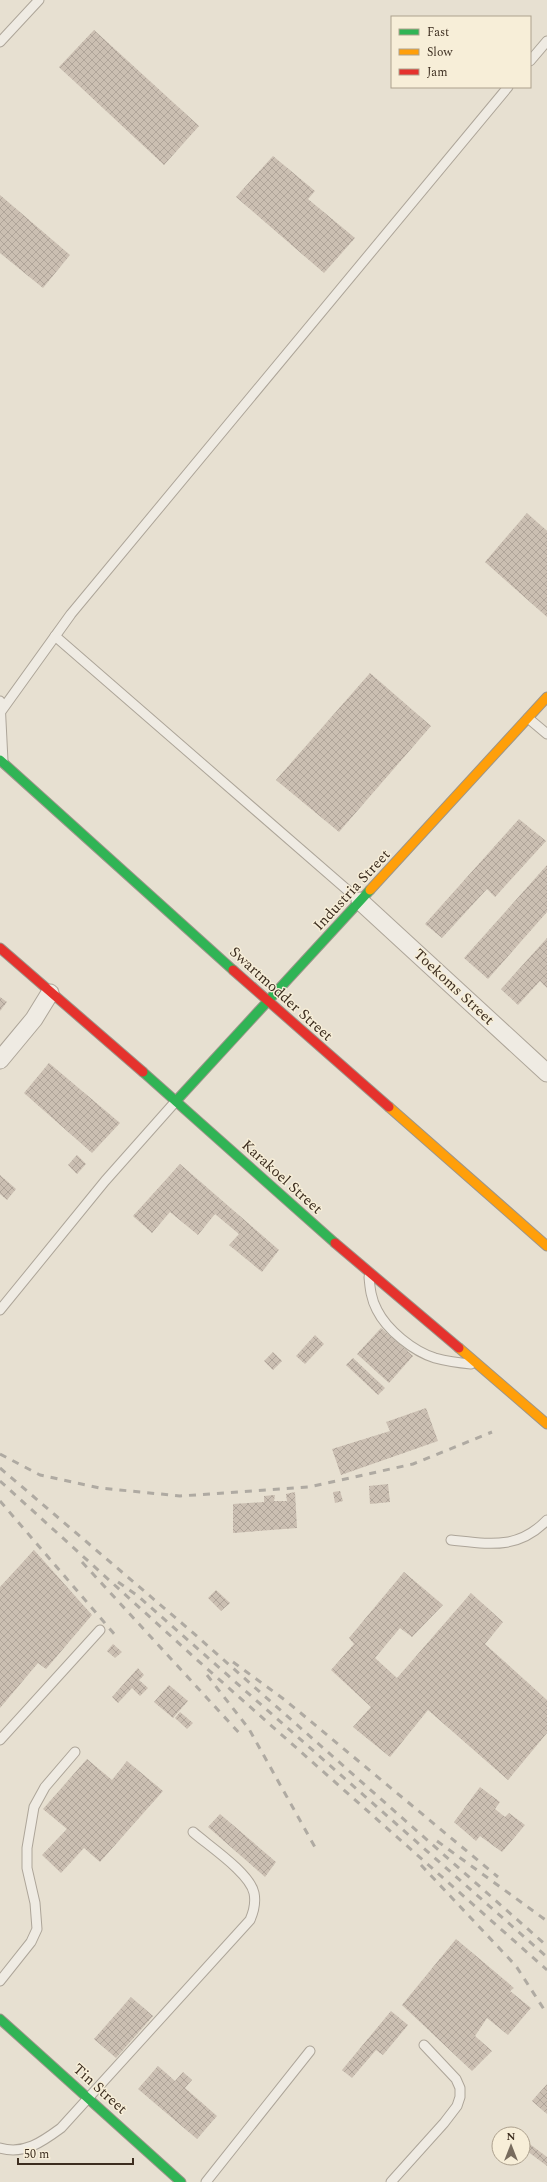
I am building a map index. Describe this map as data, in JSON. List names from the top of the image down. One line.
{"streets":{"street":["Industria Street","Toekoms Street","Swartmodder Street","Karakoel Street","Tin Street"]},"crossings":[["Industria Street","Toekoms Street"],["Industria Street","Swartmodder Street"],["Industria Street","Karakoel Street"]],"legend":["Fast","Slow","Jam"],"scale_bar":"50 m","north":"top"}
